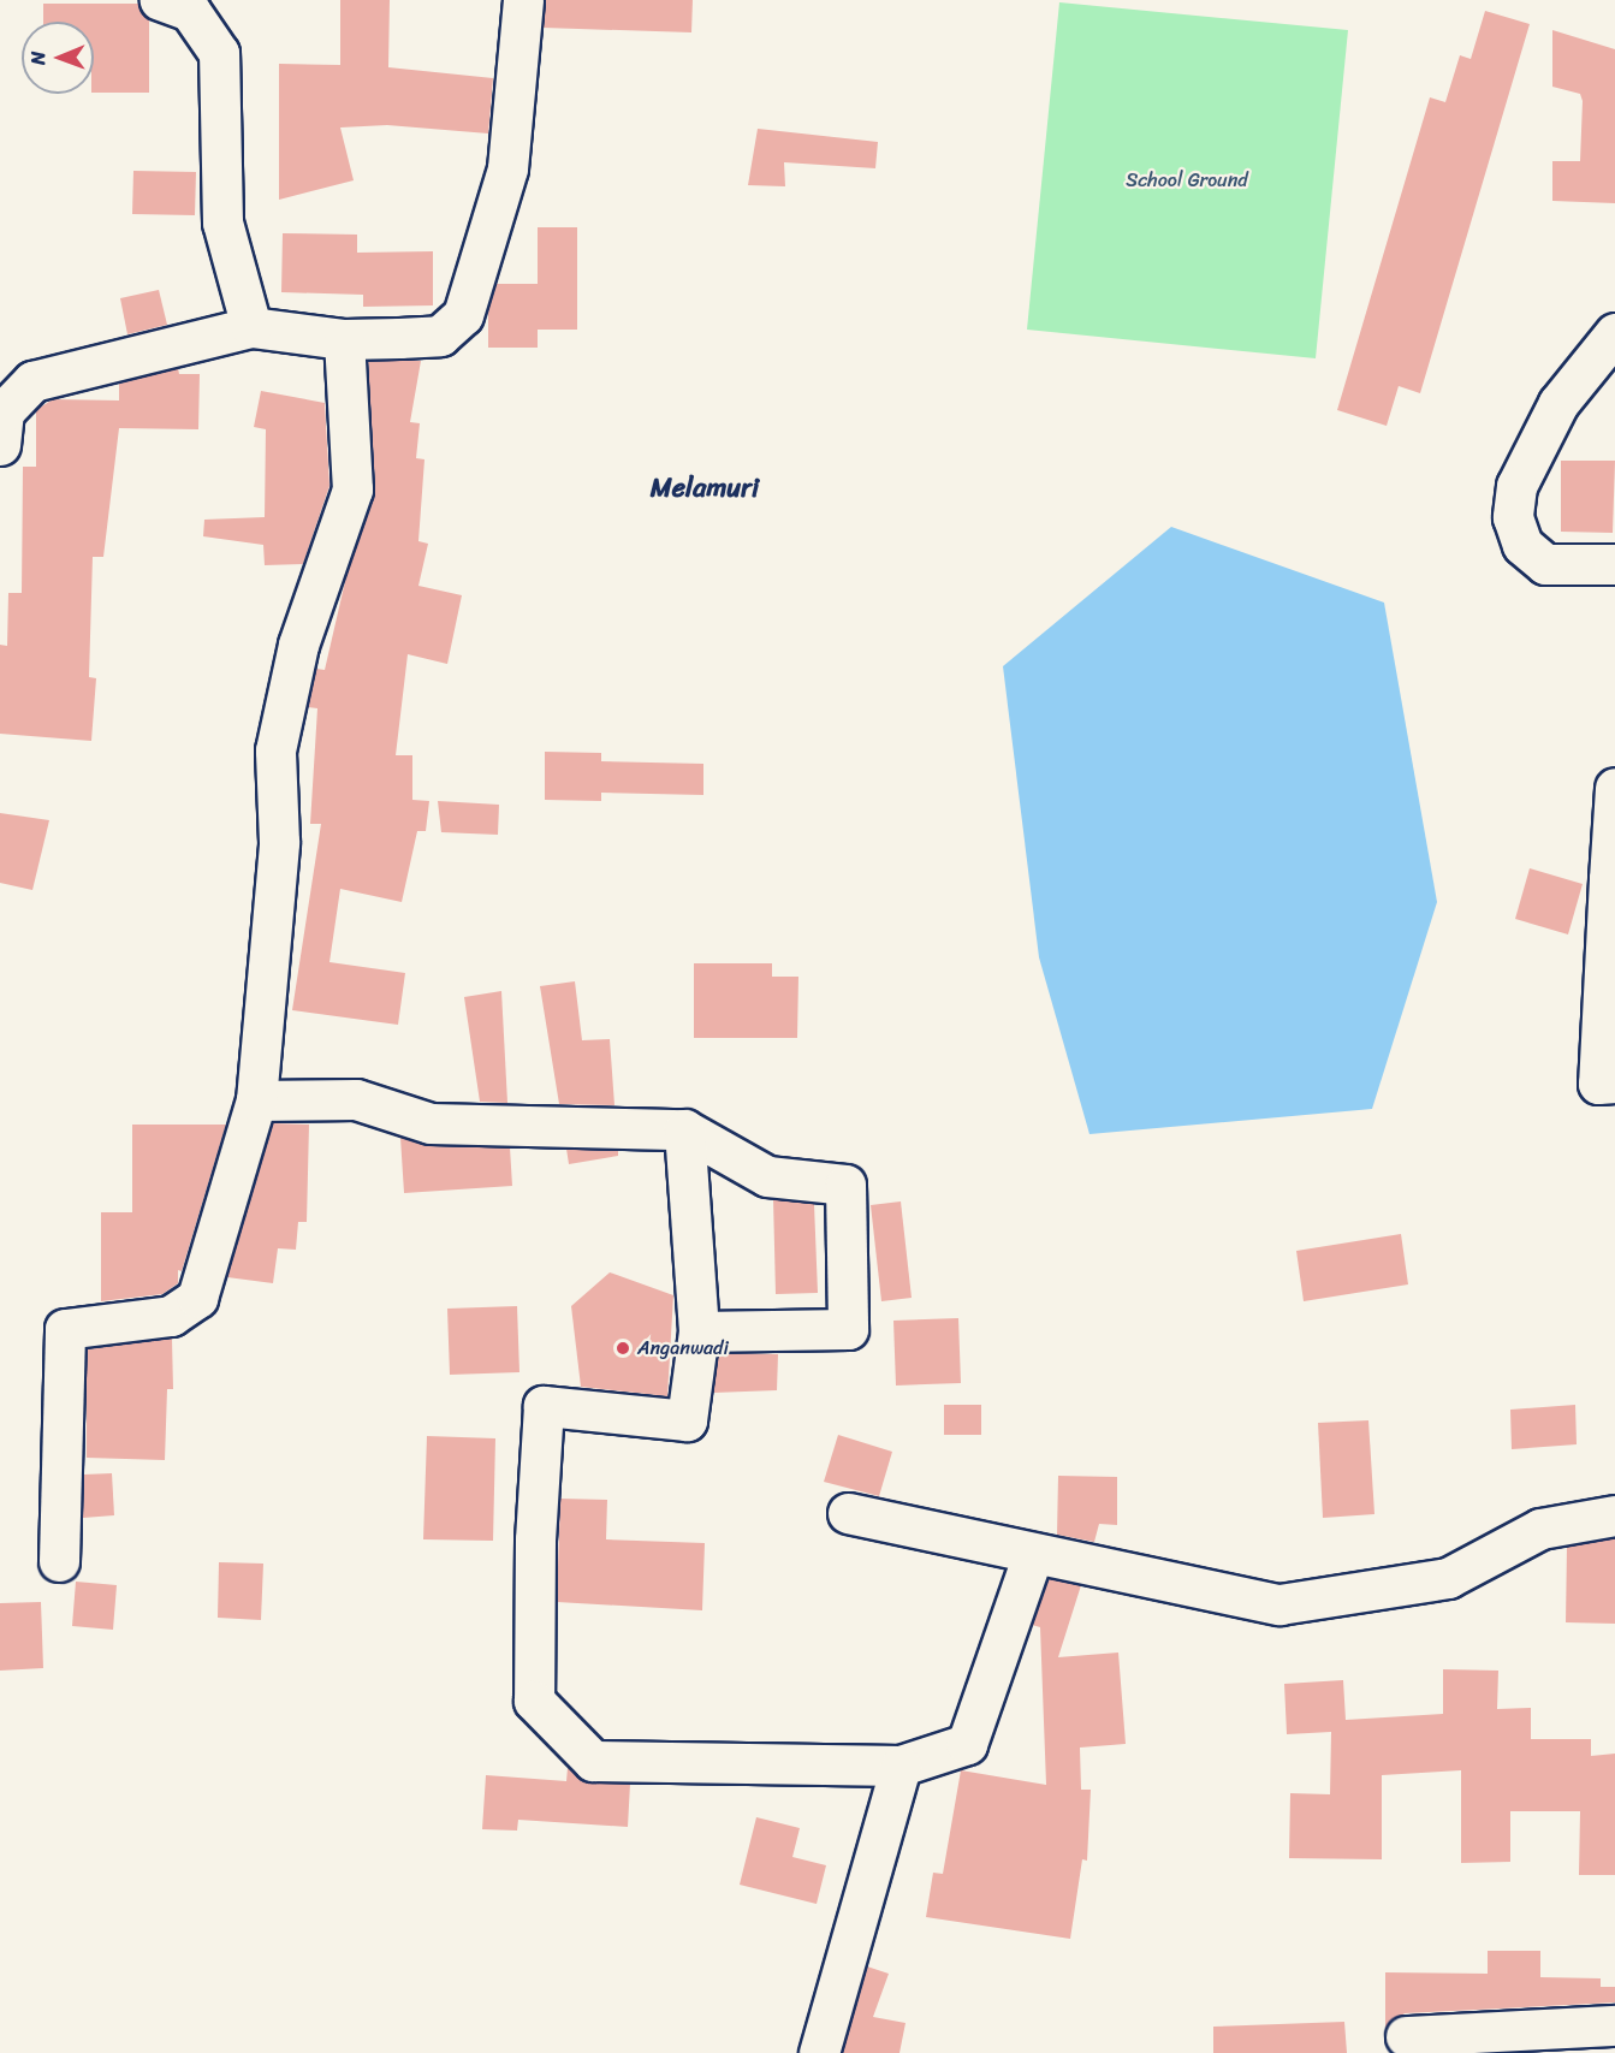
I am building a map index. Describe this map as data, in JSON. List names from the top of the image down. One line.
{"districts":["Melamuri"],"parks":["School Ground"],"places":["Anganwadi"],"north":"left"}
